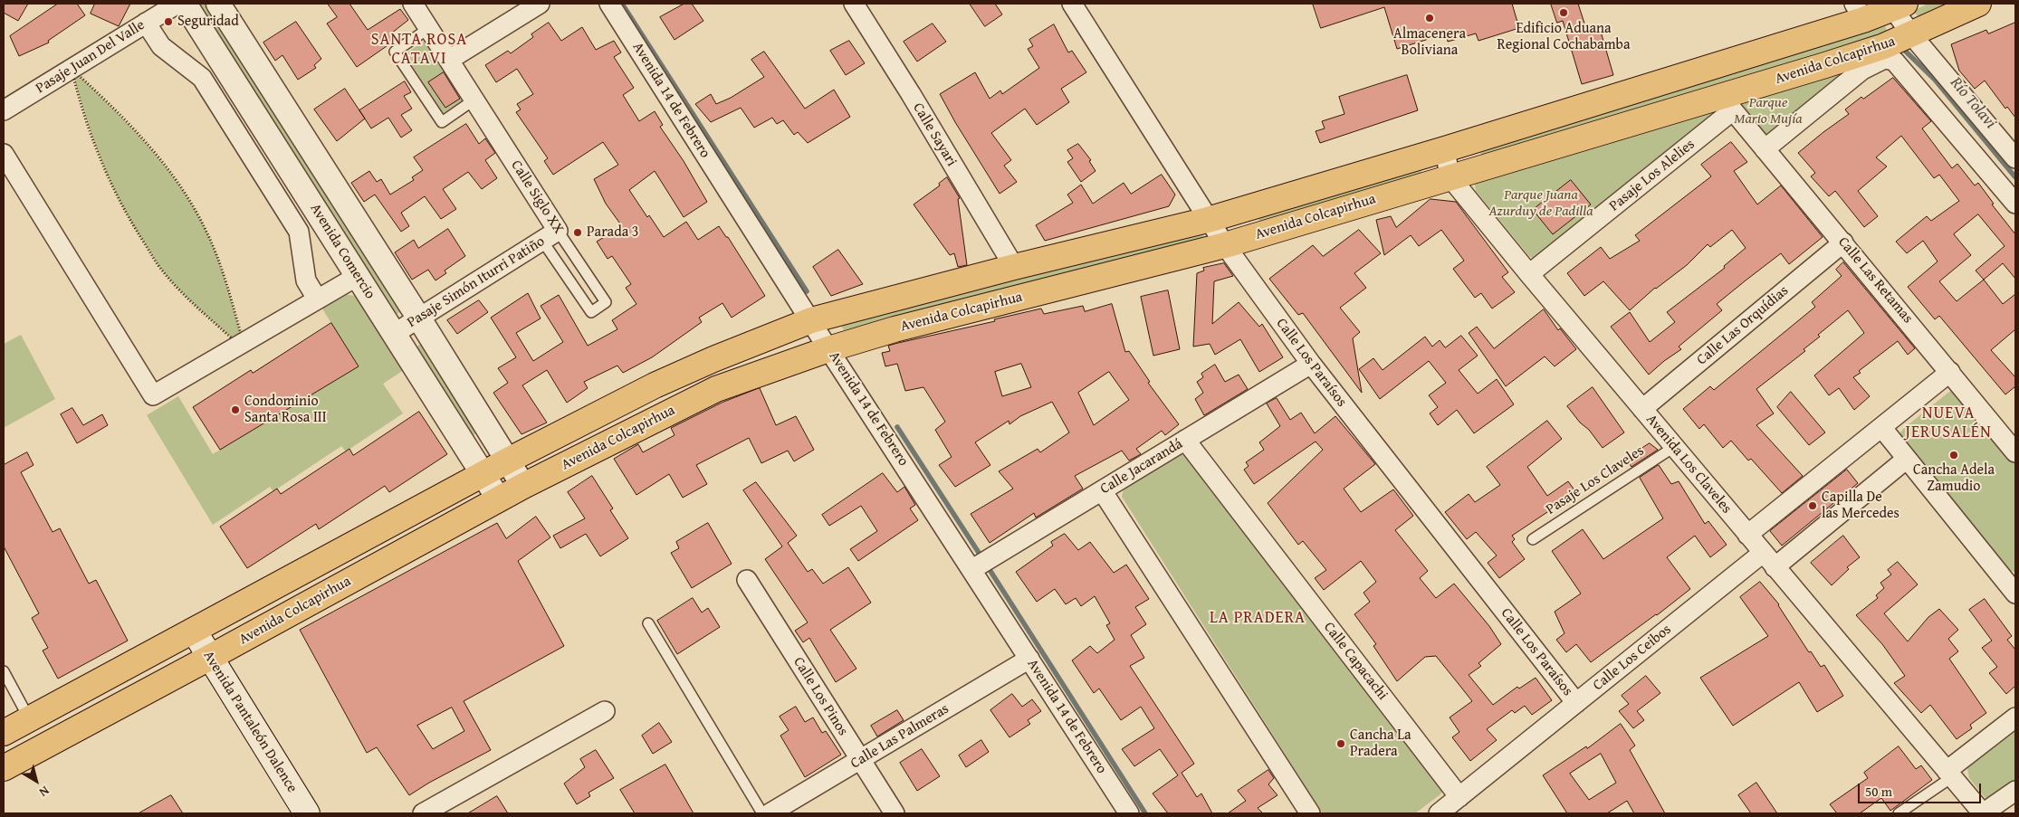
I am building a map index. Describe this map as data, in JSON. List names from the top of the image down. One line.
{"streets":{"main road":["Avenida Colcapirhua","Avenida Pantaleón Dalence"],"street":["Pasaje Juan Del Valle","Avenida 14 de Febrero","Calle Sayari","Pasaje Los Alelies","Calle Siglo XX","Avenida Comercio","Calle Las Retamas","Pasaje Simón Iturri Patiño","Calle Las Orquídias","Calle Los Paraísos","Avenida Los Claveles","Calle Jacarandá","Calle Los Ceibos","Calle Capacachi","Calle Los Pinos","Calle Las Palmeras"],"lane":["Pasaje Los Claveles"]},"crossings":[["Avenida Colcapirhua","Avenida 14 de Febrero"],["Avenida Colcapirhua","Calle Sayari"],["Avenida Colcapirhua","Avenida Comercio"],["Avenida Colcapirhua","Calle Los Paraísos"],["Avenida Colcapirhua","Avenida Los Claveles"],["Avenida Colcapirhua","Avenida Pantaleón Dalence"],["Avenida 14 de Febrero","Calle Jacarandá"],["Avenida 14 de Febrero","Calle Las Palmeras"],["Pasaje Los Alelies","Calle Las Retamas"],["Pasaje Los Alelies","Avenida Los Claveles"],["Calle Siglo XX","Pasaje Simón Iturri Patiño"],["Avenida Comercio","Pasaje Simón Iturri Patiño"],["Calle Las Retamas","Calle Las Orquídias"],["Calle Las Orquídias","Avenida Los Claveles"],["Calle Los Paraísos","Calle Jacarandá"],["Calle Los Paraísos","Calle Los Ceibos"],["Avenida Los Claveles","Pasaje Los Claveles"],["Avenida Los Claveles","Calle Los Ceibos"],["Calle Jacarandá","Calle Capacachi"],["Calle Los Ceibos","Calle Capacachi"],["Calle Los Pinos","Calle Las Palmeras"]],"districts":["SANTA ROSA CATAVI","NUEVA JERUSALÉN","LA PRADERA"],"water":["Río Tolavi"],"parks":["Parque Mario Mujía","Parque Juana Azurduy de Padilla"],"places":["Edificio Aduana Regional Cochabamba","Almacenera Boliviana","Seguridad","Parada 3","Condominio Santa Rosa III","Cancha Adela Zamudio","Capilla De las Mercedes","Cancha La Pradera"],"scale_bar":"50 m","north":"bottom right"}
